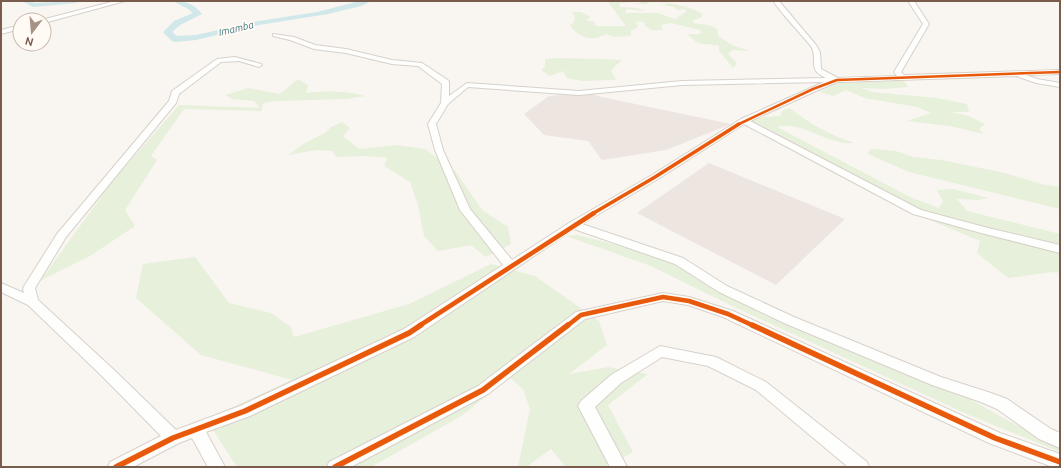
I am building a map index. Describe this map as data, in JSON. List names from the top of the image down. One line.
{"water":["Imamba"],"north":"bottom"}
